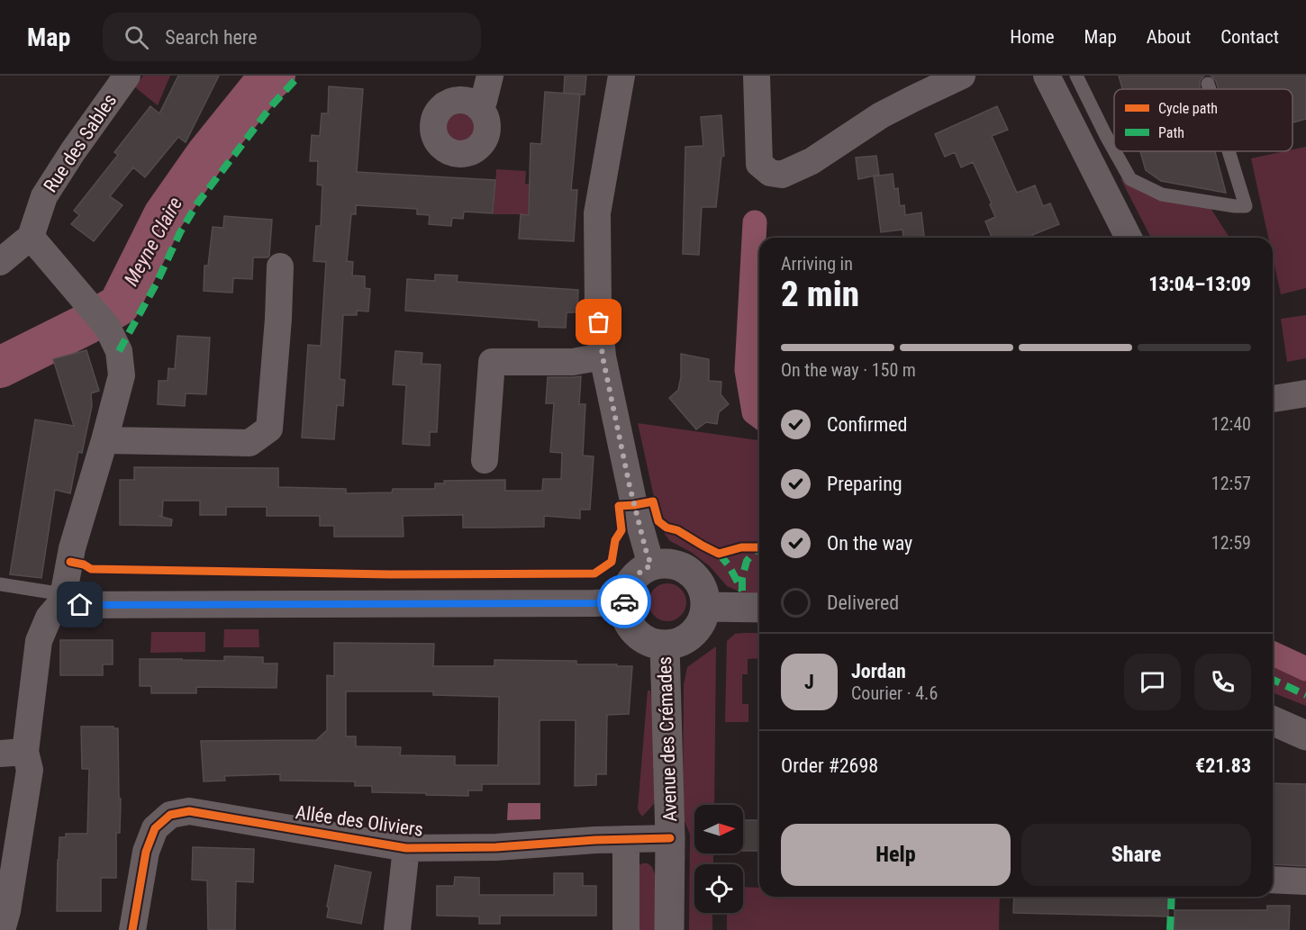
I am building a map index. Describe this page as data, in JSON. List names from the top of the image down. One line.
{"streets":{"street":["Rue des Sables","Avenue des Crémades","Allée des Oliviers"]},"crossings":[["Avenue des Crémades","Allée des Oliviers"]],"water":["Meyne Claire"],"legend":["Cycle path","Path"],"north":"right","page":{"header":"Map","search":"Search here","nav":["Home","Map","About","Contact"],"heading":["2 min","Arriving in","13:04–13:09"],"panel":["Jordan","Courier · 4.6","Order #2698","€21.83"],"bar":"On the way · 150 m","list":[["Confirmed","12:40"],["Preparing","12:57"],["On the way","12:59"],"Delivered"],"round":"J","buttons":["Help","Share"]}}
